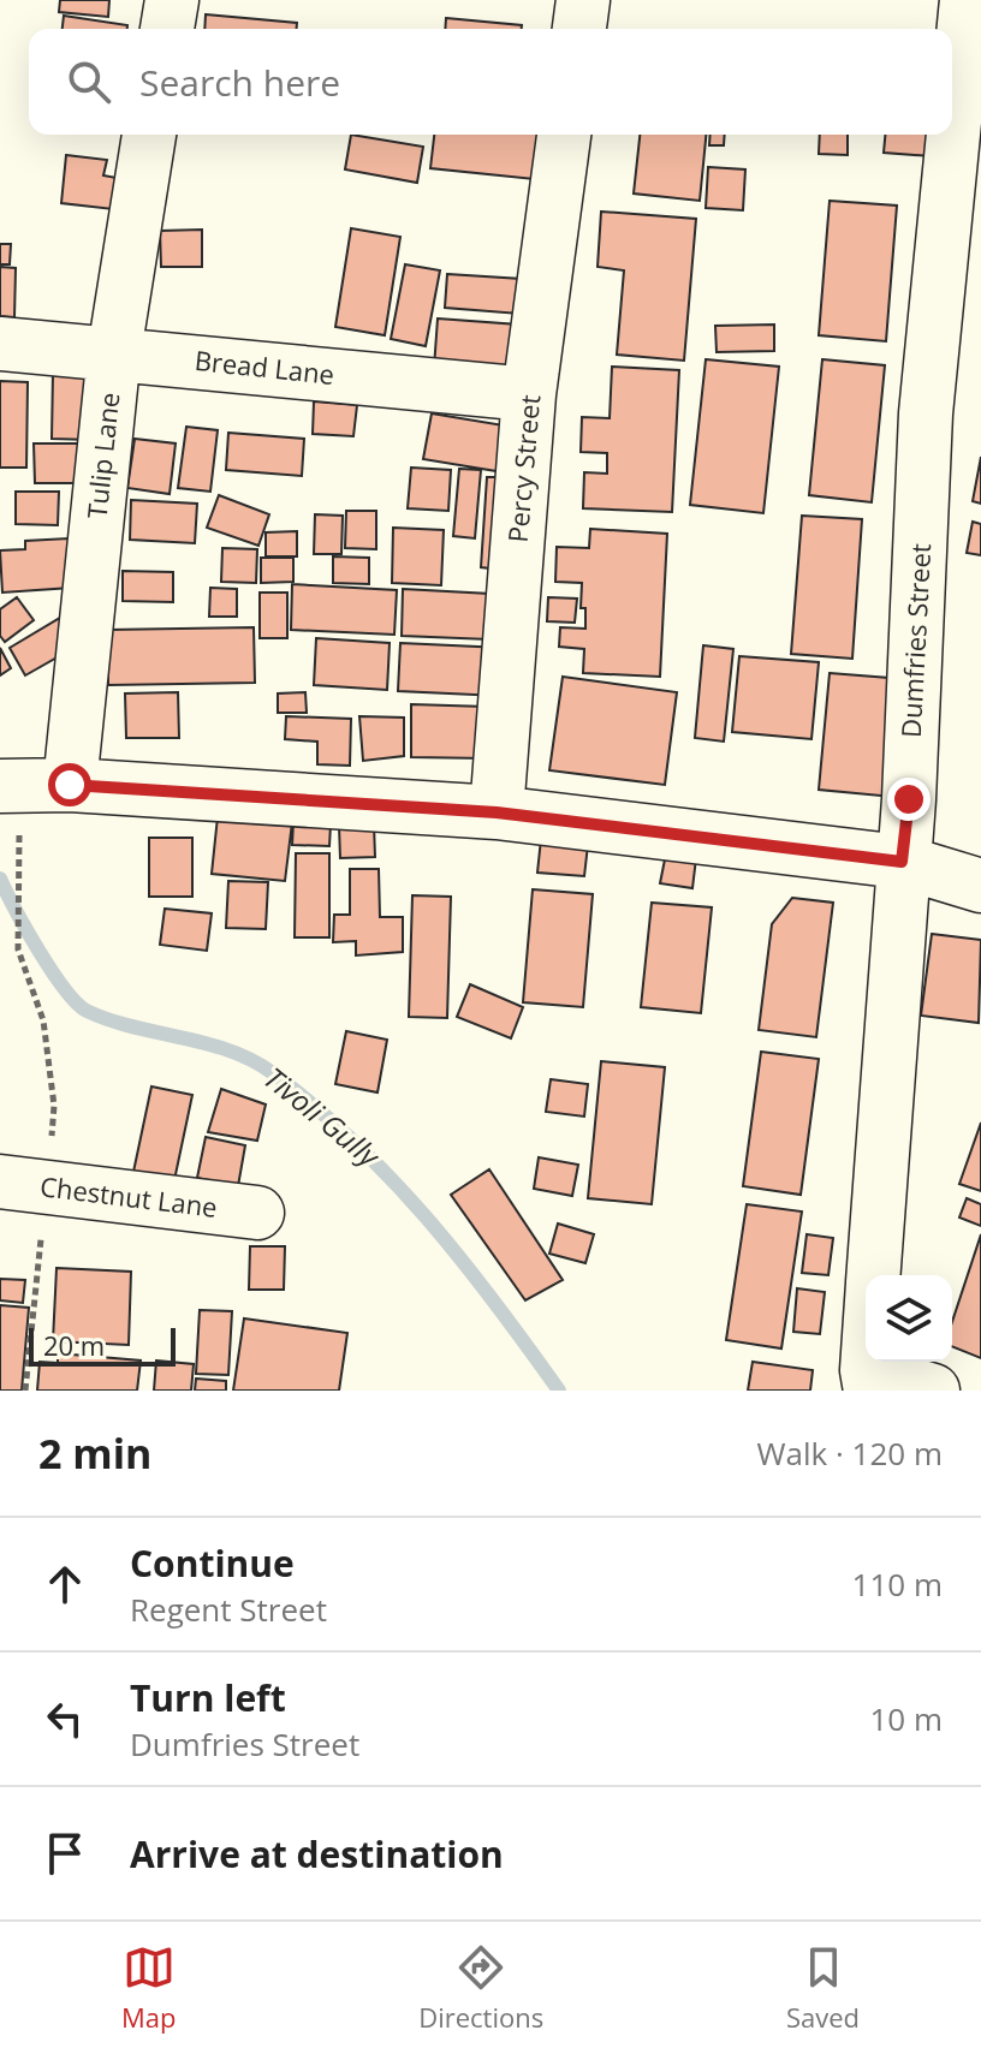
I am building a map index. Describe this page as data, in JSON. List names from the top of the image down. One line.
{"streets":{"street":["Bread Lane","Tulip Lane","Percy Street","Dumfries Street","Chestnut Lane"]},"crossings":[["Bread Lane","Tulip Lane"],["Bread Lane","Percy Street"]],"water":["Tivoli Gully"],"scale_bar":"20 m","page":{"search":"Search here","scale":"20 m","heading":["2 min","Walk · 120 m"],"list":[["Continue","Regent Street","110 m"],["Turn left","Dumfries Street","10 m"],"Arrive at destination"],"nav":["Map","Directions","Saved"]}}
